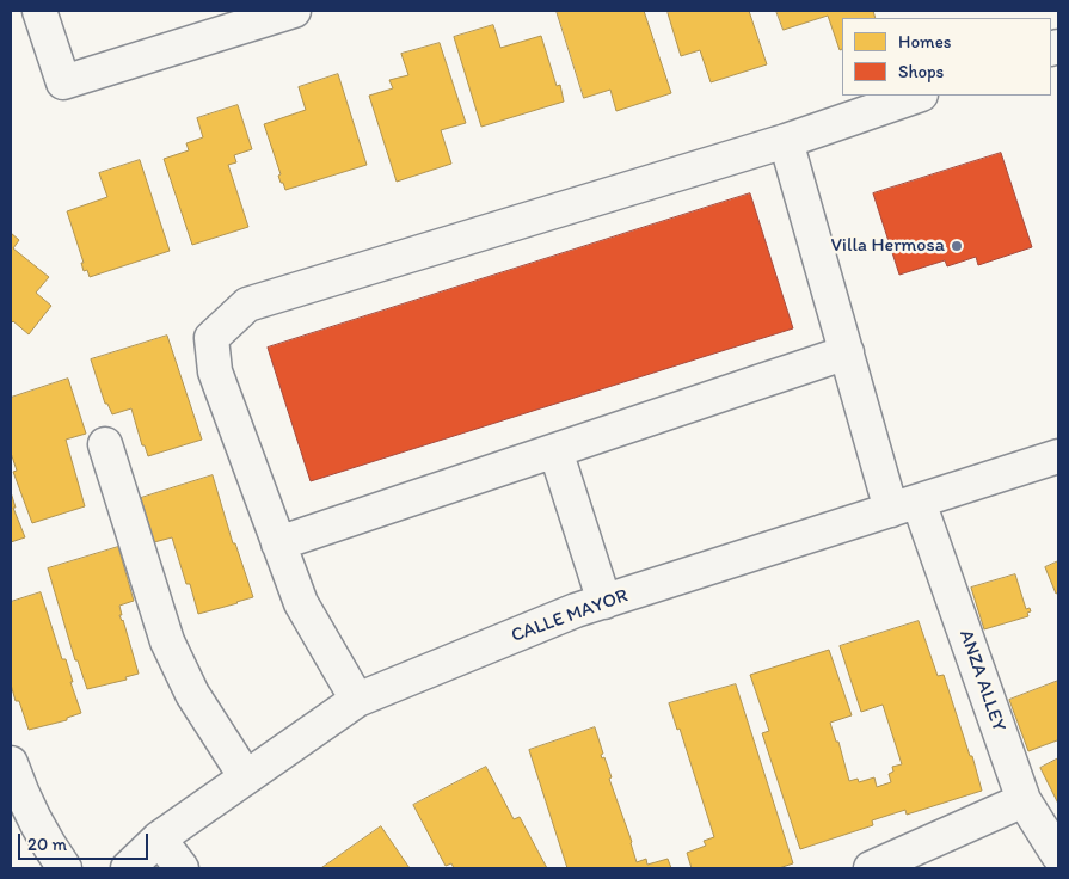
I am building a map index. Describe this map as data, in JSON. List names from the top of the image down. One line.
{"streets":{"street":["CALLE MAYOR","ANZA ALLEY"]},"crossings":[["CALLE MAYOR","ANZA ALLEY"]],"places":["Villa Hermosa"],"legend":["Homes","Shops"],"scale_bar":"20 m"}
